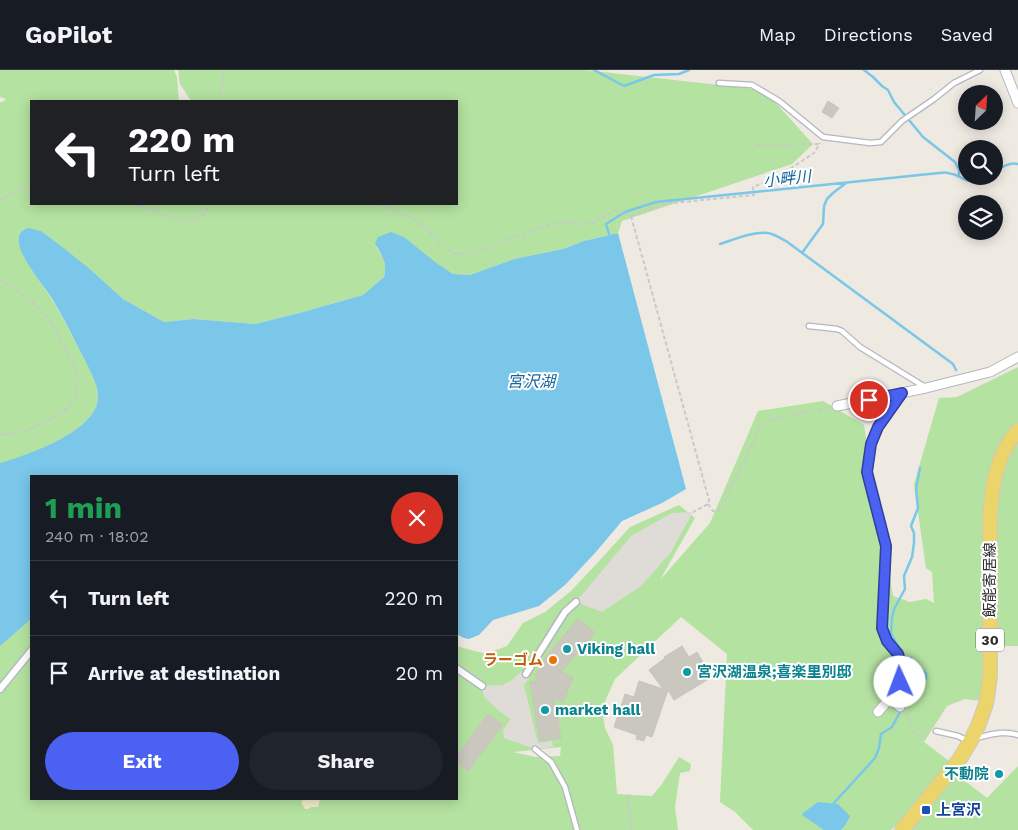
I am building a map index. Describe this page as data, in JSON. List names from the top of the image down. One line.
{"streets":{"main road":["飯能寄居線","30"]},"water":["小畔川","宮沢湖"],"places":{"other":["Viking hall","ラーゴム","宮沢湖温泉;喜楽里別邸","market hall","不動院"],"transit":["上宮沢"]},"north":"top right","page":{"header":"GoPilot","nav":["Map","Directions","Saved"],"turn":["220 m","Turn left"],"heading":["1 min","240 m · 18:02"],"list":[{"name":"Turn left","value":"220 m"},{"name":"Arrive at destination","value":"20 m"}],"buttons":["Exit","Share"]}}
